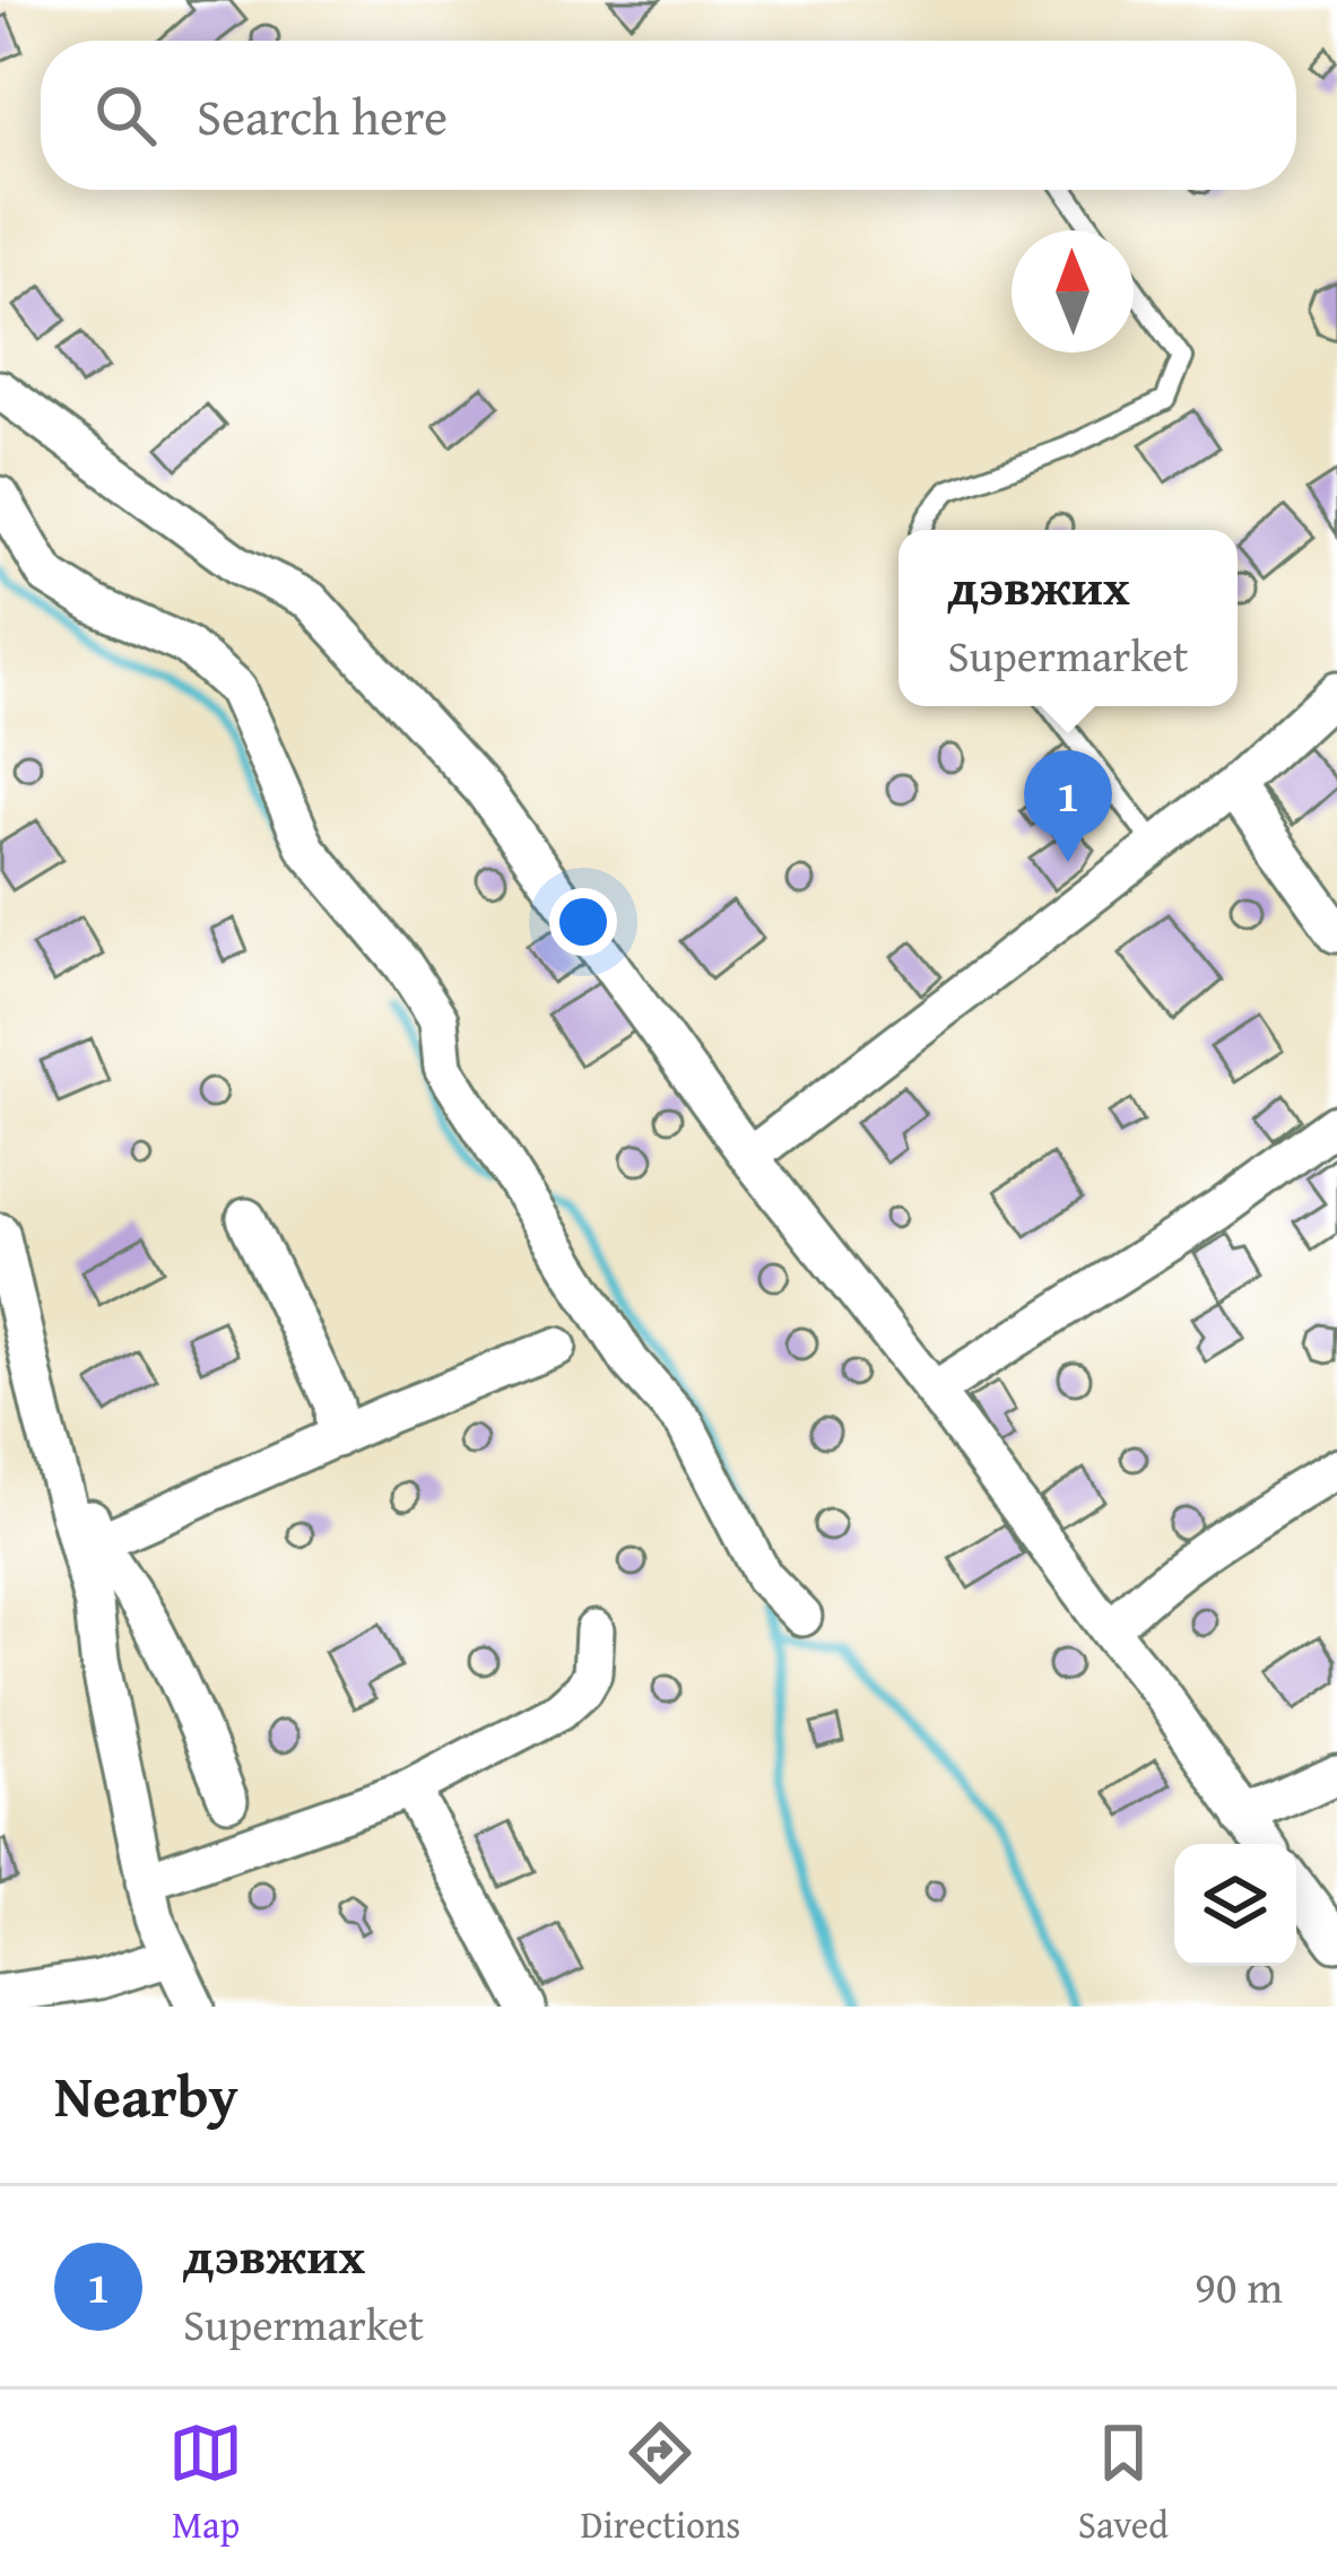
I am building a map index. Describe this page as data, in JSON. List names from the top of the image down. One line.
{"north":"top","page":{"search":"Search here","popup":["дэвжих","Supermarket"],"pins":"1","heading":"Nearby","list":[{"mark":"1","name":"дэвжих","note":"Supermarket","value":"90 m"}],"nav":["Map","Directions","Saved"]}}
